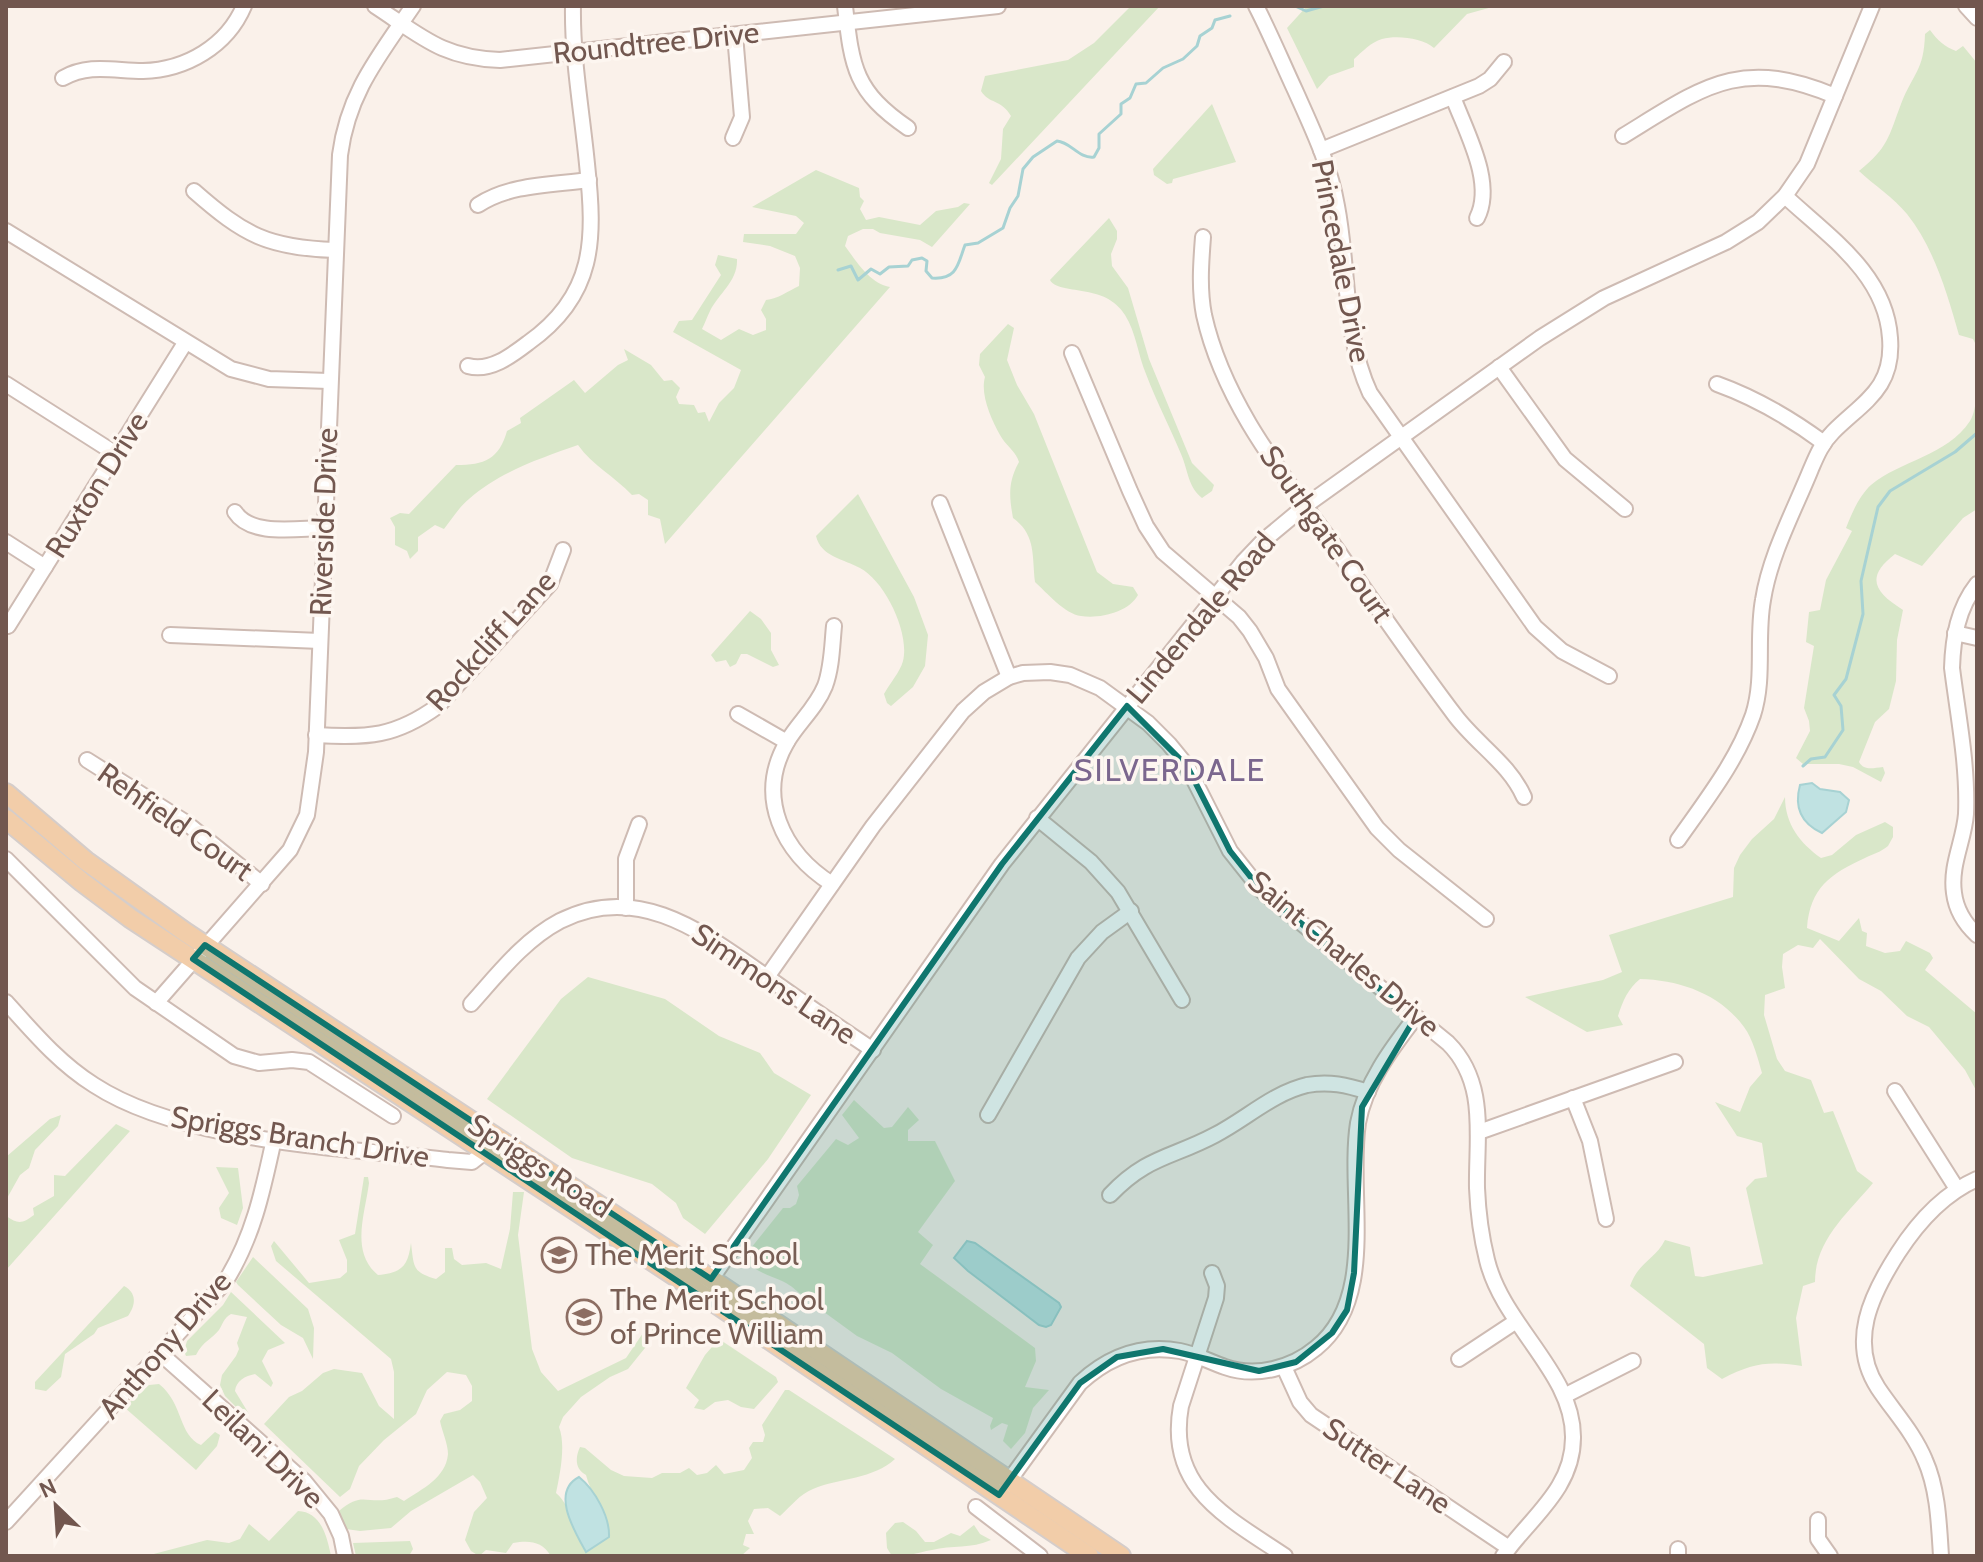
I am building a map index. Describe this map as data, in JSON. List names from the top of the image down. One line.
{"streets":{"main road":["Spriggs Road"],"street":["Roundtree Drive","Princedale Drive","Ruxton Drive","Riverside Drive","Southgate Court","Lindendale Road","Rockcliff Lane","Rehfield Court","Saint Charles Drive","Simmons Lane","Spriggs Branch Drive","Anthony Drive","Leilani Drive","Sutter Lane"]},"crossings":[["Roundtree Drive","Riverside Drive"],["Princedale Drive","Lindendale Road"],["Riverside Drive","Rockcliff Lane"],["Riverside Drive","Rehfield Court"],["Riverside Drive","Spriggs Road"],["Southgate Court","Lindendale Road"],["Lindendale Road","Saint Charles Drive"],["Lindendale Road","Simmons Lane"],["Lindendale Road","Spriggs Road"],["Saint Charles Drive","Simmons Lane"],["Saint Charles Drive","Sutter Lane"],["Spriggs Branch Drive","Spriggs Road"],["Spriggs Branch Drive","Anthony Drive"],["Anthony Drive","Leilani Drive"]],"districts":["SILVERDALE"],"places":{"school or university":["The Merit School","The Merit School of Prince William"]},"north":"top left"}
